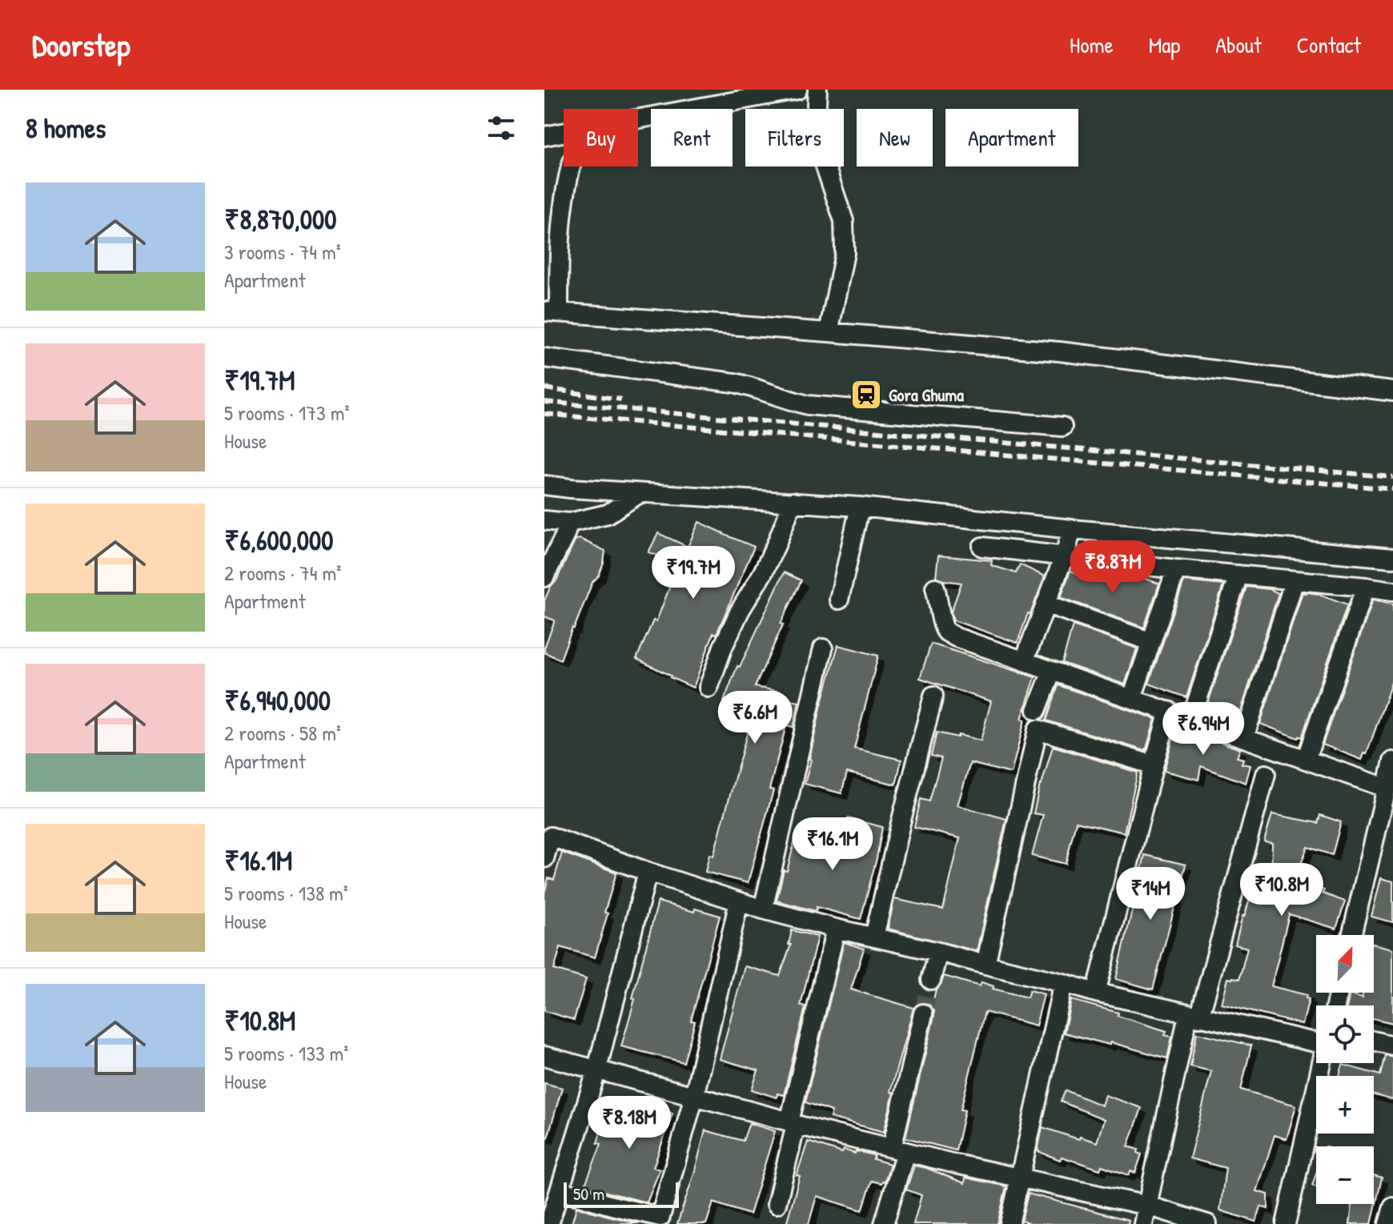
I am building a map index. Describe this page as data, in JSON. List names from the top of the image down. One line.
{"places":{"station":["Gora Ghuma"]},"scale_bar":"50 m","north":"top right","page":{"header":"Doorstep","nav":["Home","Map","About","Contact"],"heading":"8 homes","chip":["Buy","Rent","Filters","New","Apartment"],"list":[{"name":"₹8,870,000","note":"3 rooms · 74 m² · Apartment"},{"name":"₹19.7M","note":"5 rooms · 173 m² · House"},{"name":"₹6,600,000","note":"2 rooms · 74 m² · Apartment"},{"name":"₹6,940,000","note":"2 rooms · 58 m² · Apartment"},{"name":"₹16.1M","note":"5 rooms · 138 m² · House"},{"name":"₹10.8M","note":"5 rooms · 133 m² · House"}],"price":["₹8.87M","₹19.7M","₹6.6M","₹6.94M","₹16.1M","₹10.8M","₹14M","₹8.18M"],"map_buttons":["+","−"],"scale":"50 m"}}
